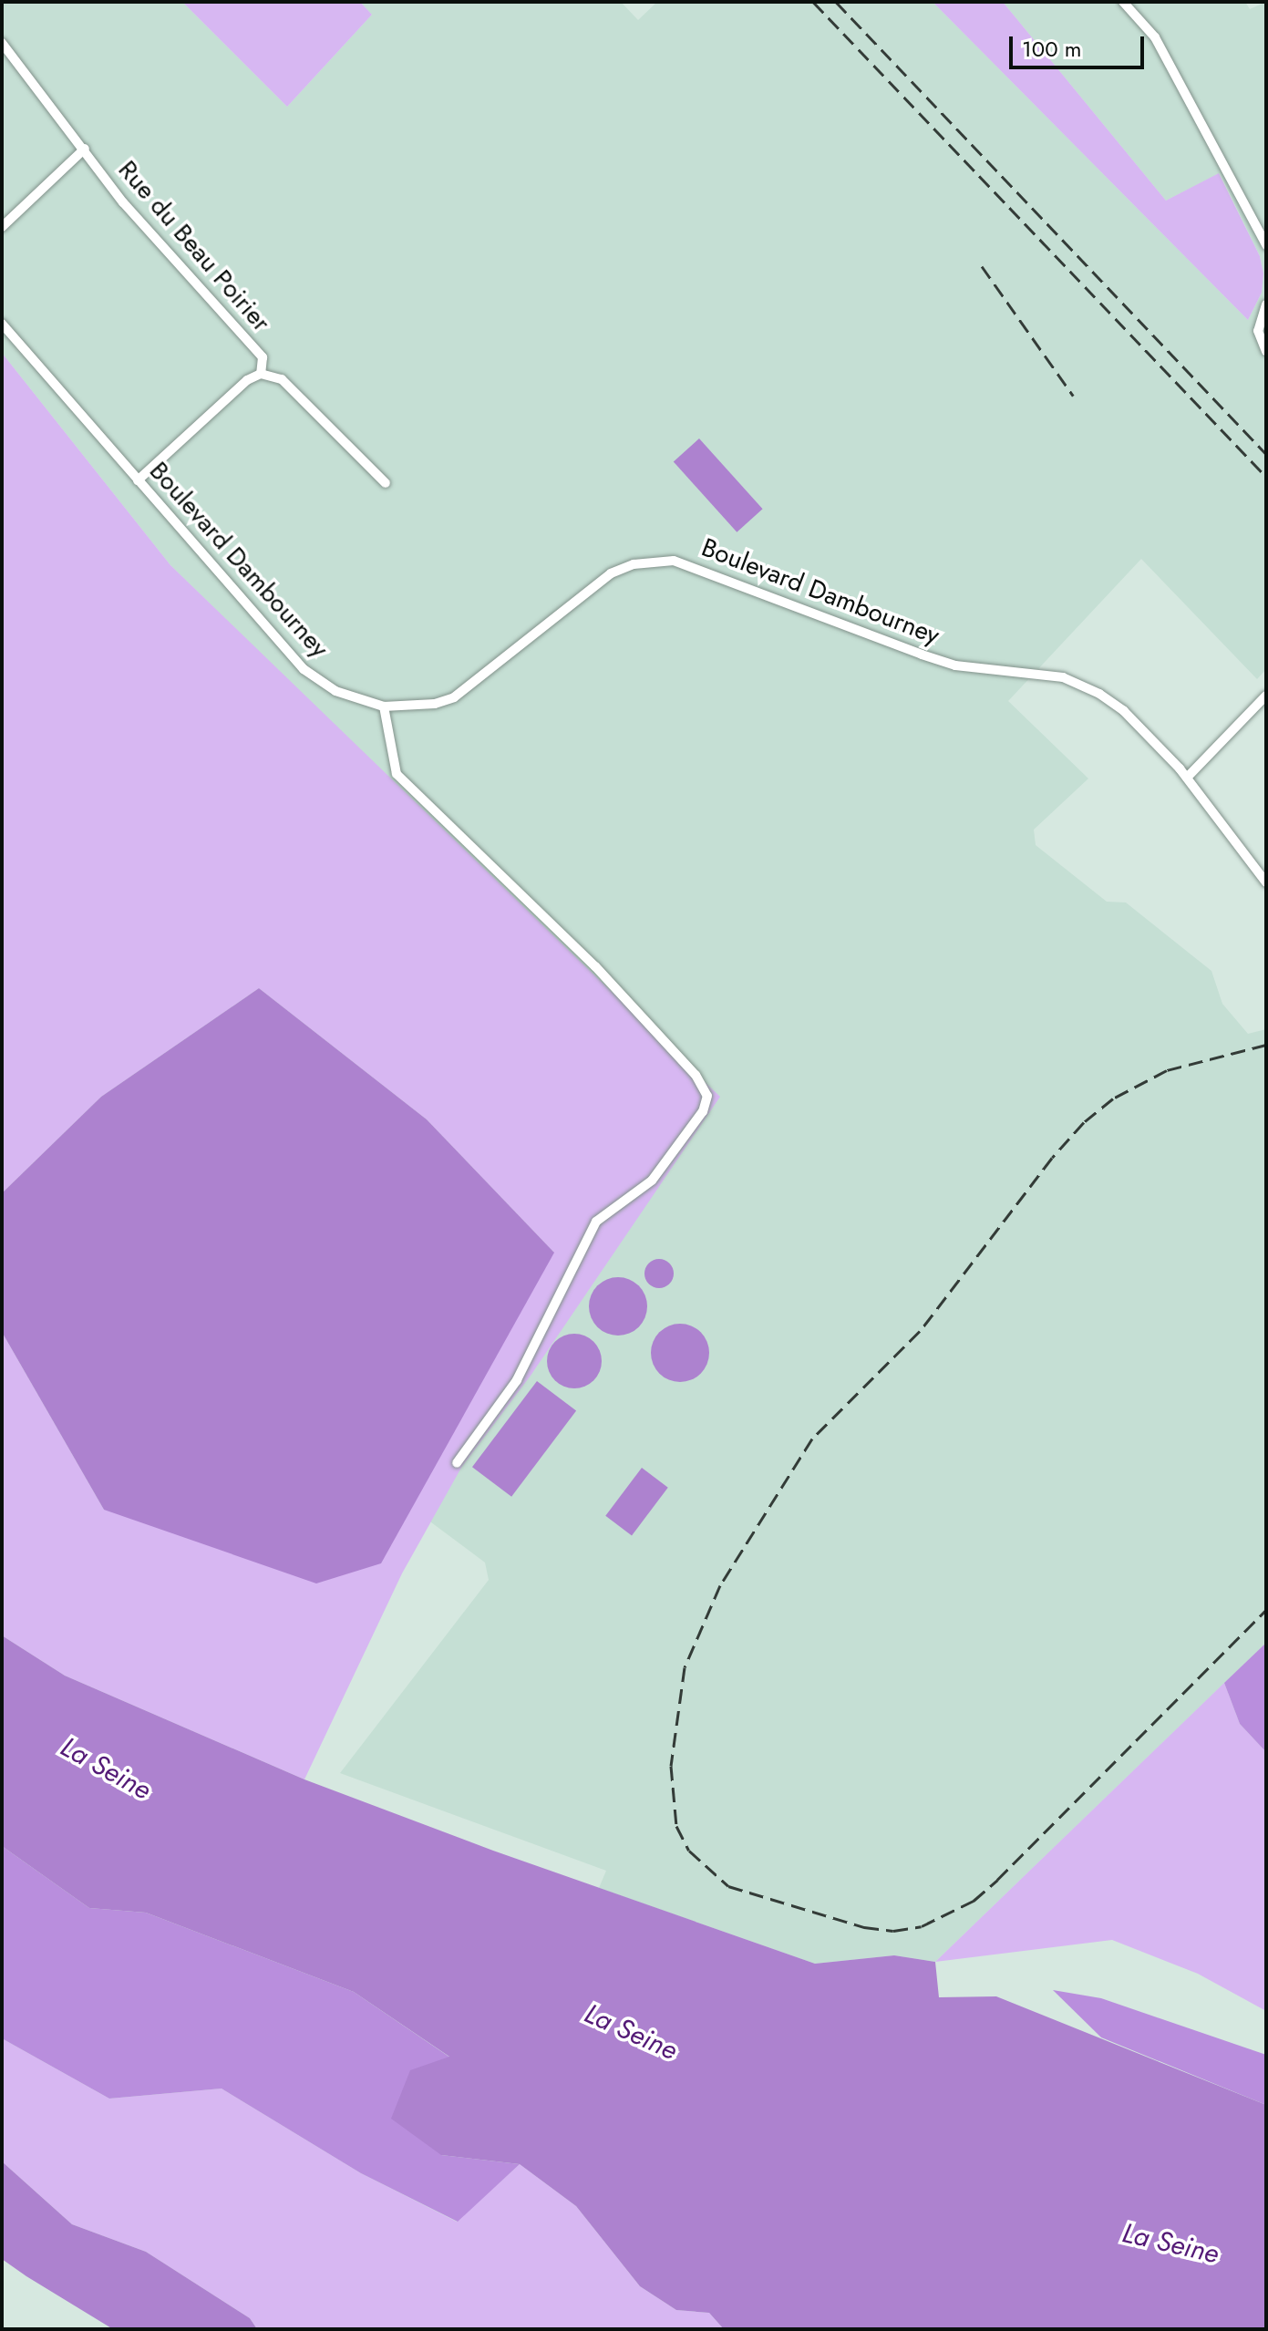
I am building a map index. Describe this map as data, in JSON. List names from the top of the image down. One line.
{"streets":{"street":["Rue du Beau Poirier","Boulevard Dambourney"]},"water":["La Seine"],"scale_bar":"100 m"}
